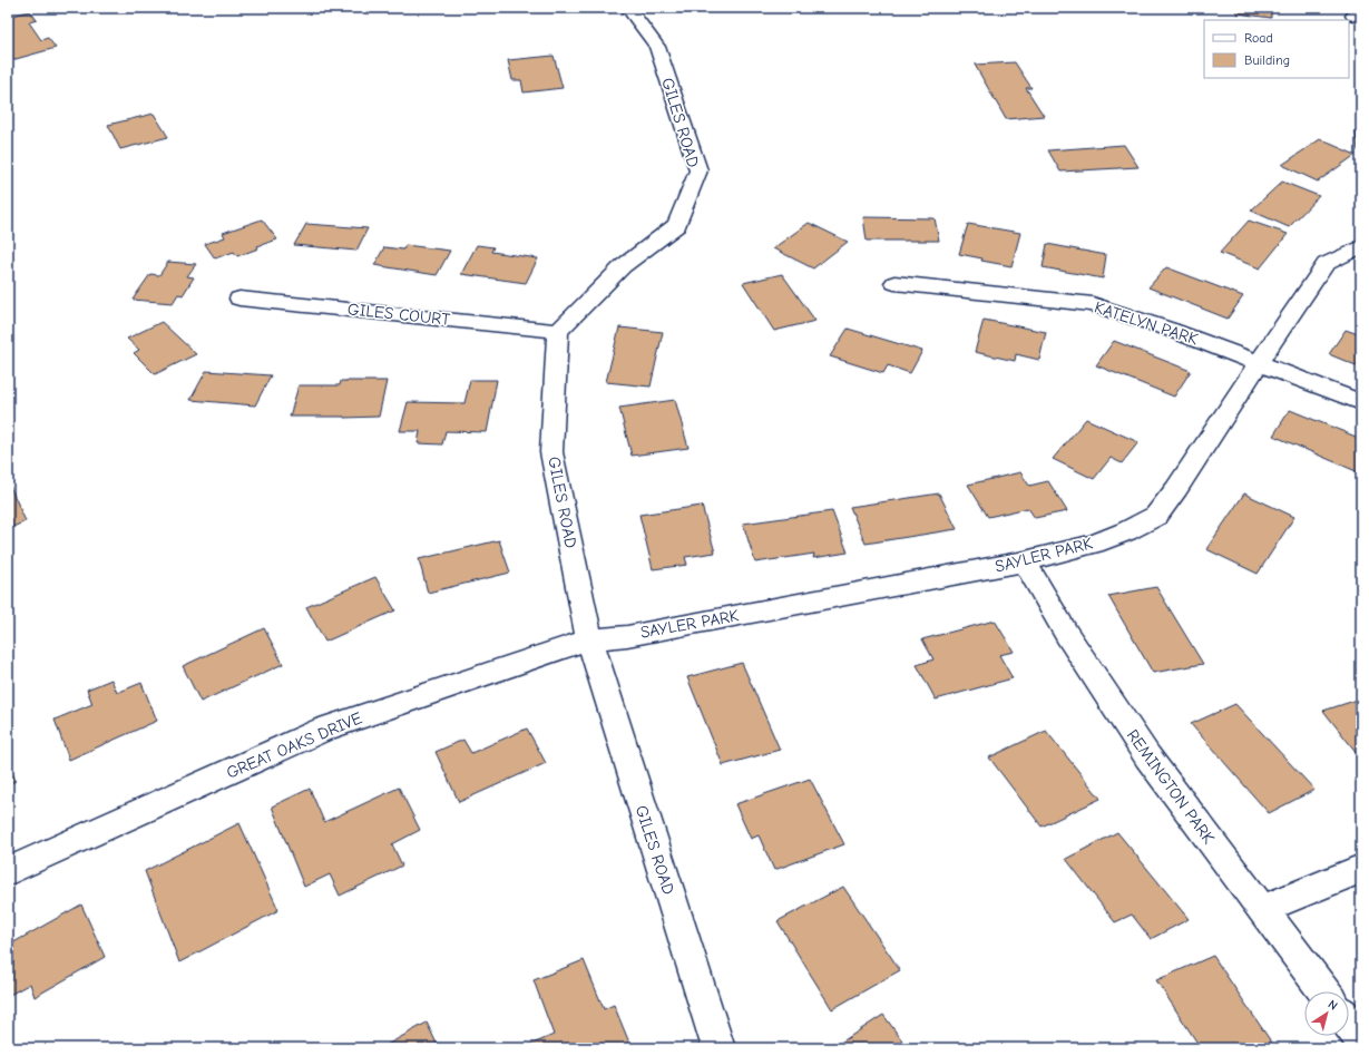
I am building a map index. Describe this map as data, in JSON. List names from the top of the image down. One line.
{"streets":{"street":["GILES ROAD","GILES COURT","KATELYN PARK","SAYLER PARK","GREAT OAKS DRIVE","REMINGTON PARK"]},"crossings":[["GILES ROAD","GILES COURT"],["GILES ROAD","SAYLER PARK"],["GILES ROAD","GREAT OAKS DRIVE"],["KATELYN PARK","SAYLER PARK"],["SAYLER PARK","GREAT OAKS DRIVE"],["SAYLER PARK","REMINGTON PARK"]],"legend":["Road","Building"],"north":"top right"}
